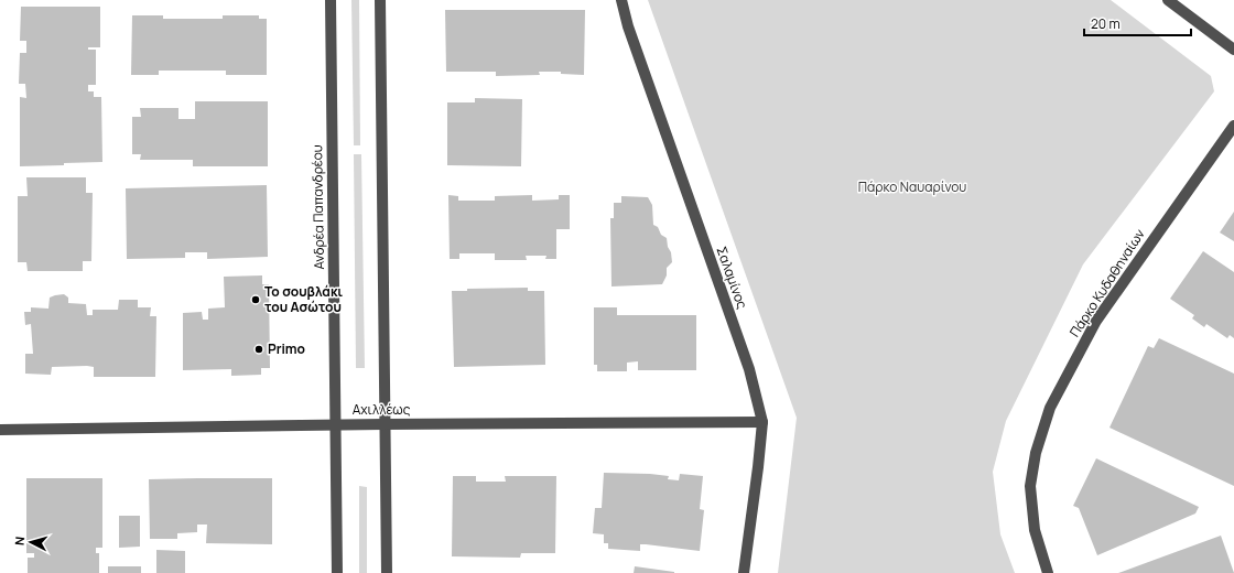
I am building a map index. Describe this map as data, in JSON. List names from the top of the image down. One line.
{"streets":{"street":["Ανδρέα Παπανδρέου","Σαλαμίνος","Πάρκο Κυδαθηναίων","Αχιλλέως"]},"crossings":[["Ανδρέα Παπανδρέου","Αχιλλέως"],["Σαλαμίνος","Αχιλλέως"]],"parks":["Πάρκο Ναυαρίνου"],"places":["Το σουβλάκι του Ασώτου","Primo"],"scale_bar":"20 m","north":"left"}
